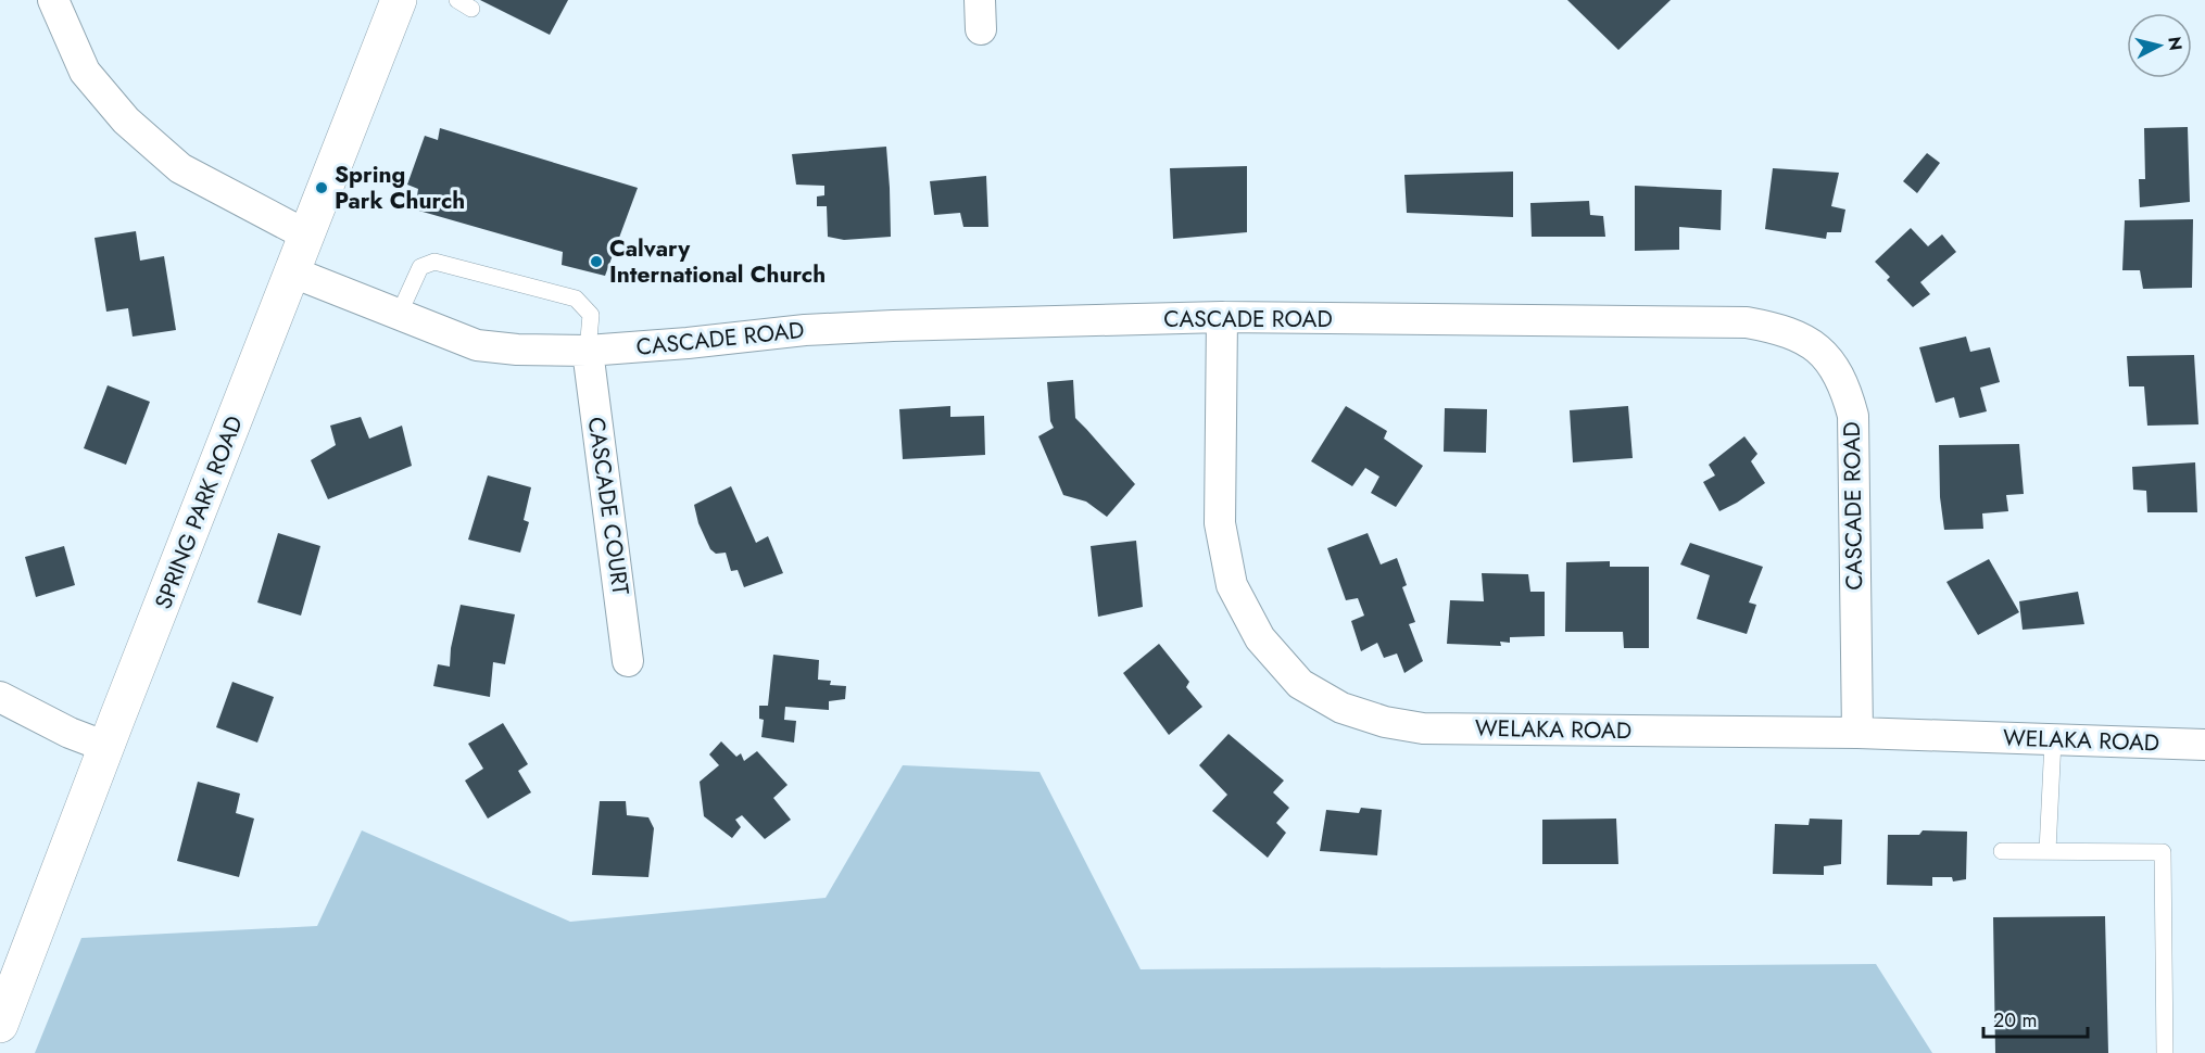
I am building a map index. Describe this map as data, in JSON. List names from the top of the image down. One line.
{"streets":{"main road":["SPRING PARK ROAD"],"street":["CASCADE ROAD","CASCADE COURT","WELAKA ROAD"]},"crossings":[["CASCADE ROAD","CASCADE COURT"],["CASCADE ROAD","SPRING PARK ROAD"],["CASCADE ROAD","WELAKA ROAD"]],"places":["Spring Park Church","Calvary International Church"],"scale_bar":"20 m","north":"right"}
